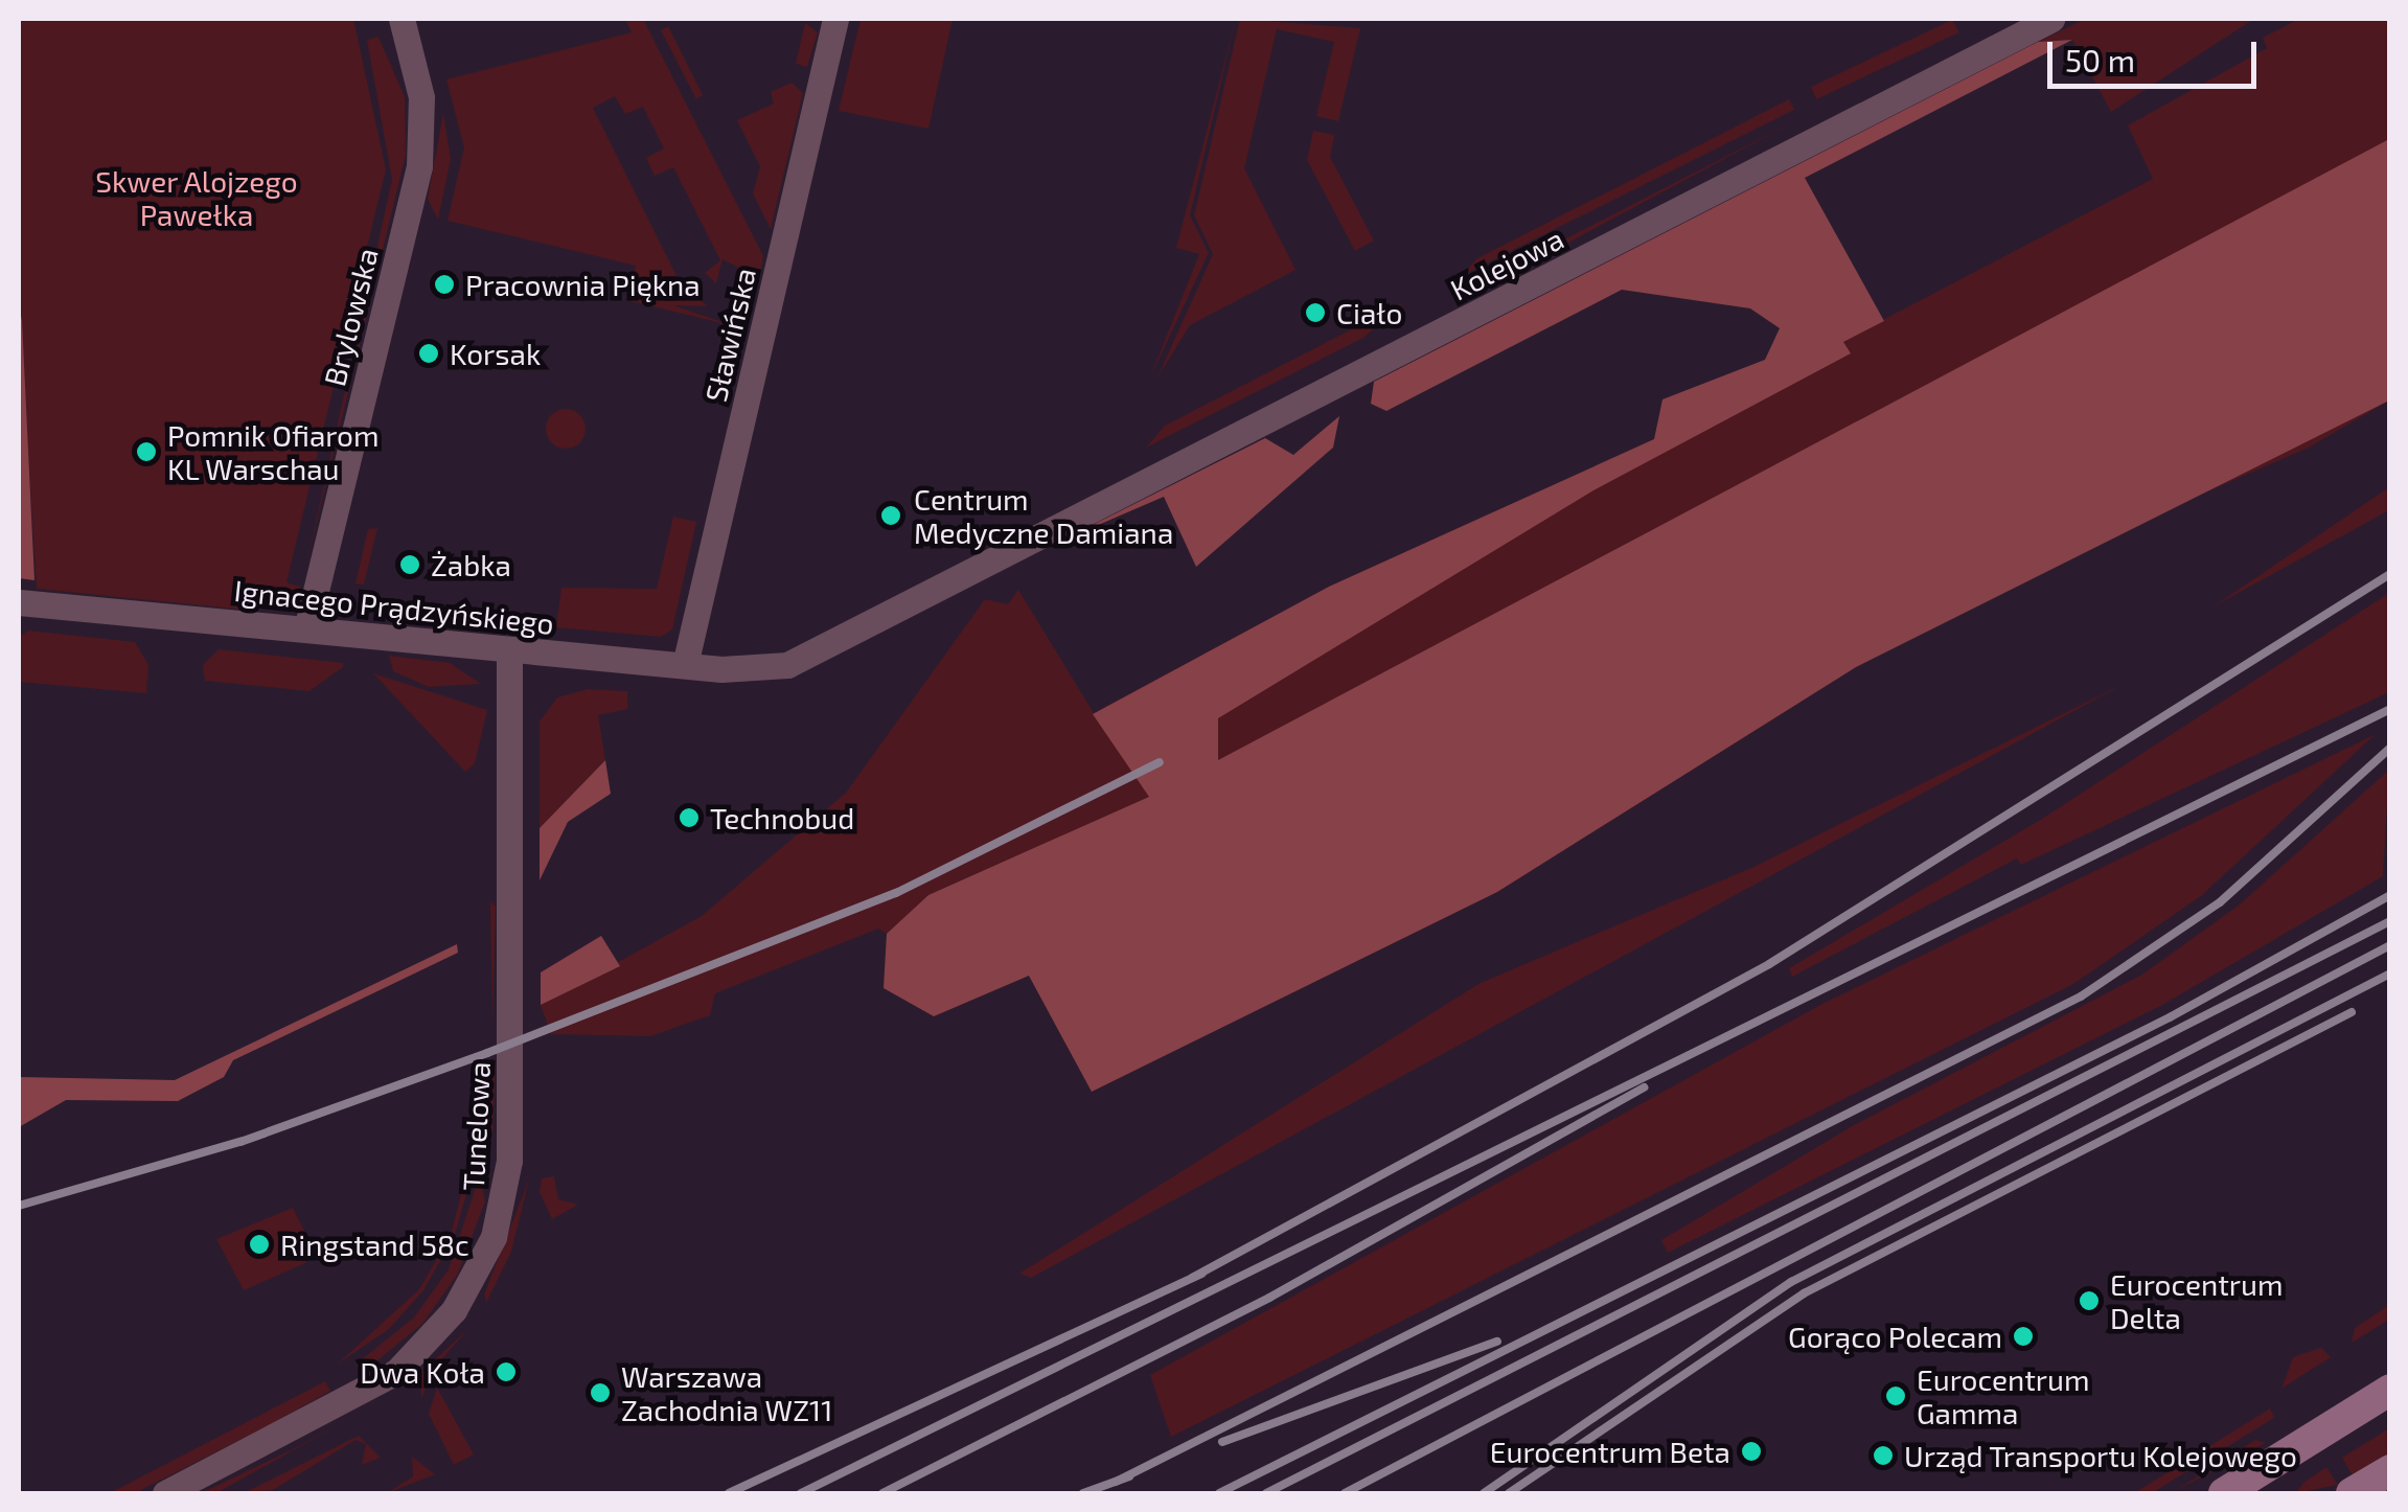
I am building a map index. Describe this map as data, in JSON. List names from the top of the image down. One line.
{"streets":{"street":["Kolejowa","Brylowska","Sławińska","Ignacego Prądzyńskiego","Tunelowa"]},"crossings":[["Kolejowa","Ignacego Prądzyńskiego"],["Brylowska","Ignacego Prądzyńskiego"],["Sławińska","Ignacego Prądzyńskiego"],["Ignacego Prądzyńskiego","Tunelowa"]],"parks":["Skwer Alojzego Pawełka"],"places":["Pracownia Piękna","Ciało","Korsak","Pomnik Ofiarom KL Warschau","Centrum Medyczne Damiana","Żabka","Technobud","Ringstand 58c","Eurocentrum Delta","Gorąco Polecam","Dwa Koła","Warszawa Zachodnia WZ11","Eurocentrum Gamma","Eurocentrum Beta","Urząd Transportu Kolejowego"],"scale_bar":"50 m"}
